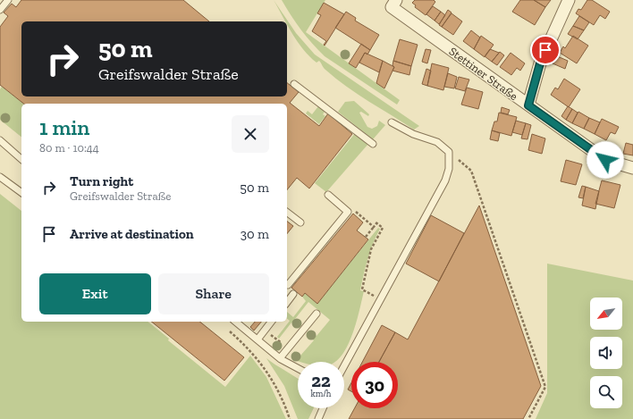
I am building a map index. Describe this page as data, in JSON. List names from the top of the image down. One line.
{"streets":{"street":["Stettiner Straße"]},"north":"bottom left","page":{"turn":["50 m","Greifswalder Straße"],"heading":["1 min","80 m · 10:44"],"list":[{"name":"Turn right","note":"Greifswalder Straße","value":"50 m"},{"name":"Arrive at destination","value":"30 m"}],"buttons":["Exit","Share"],"speed":"22 km/h","limit":"30"}}
